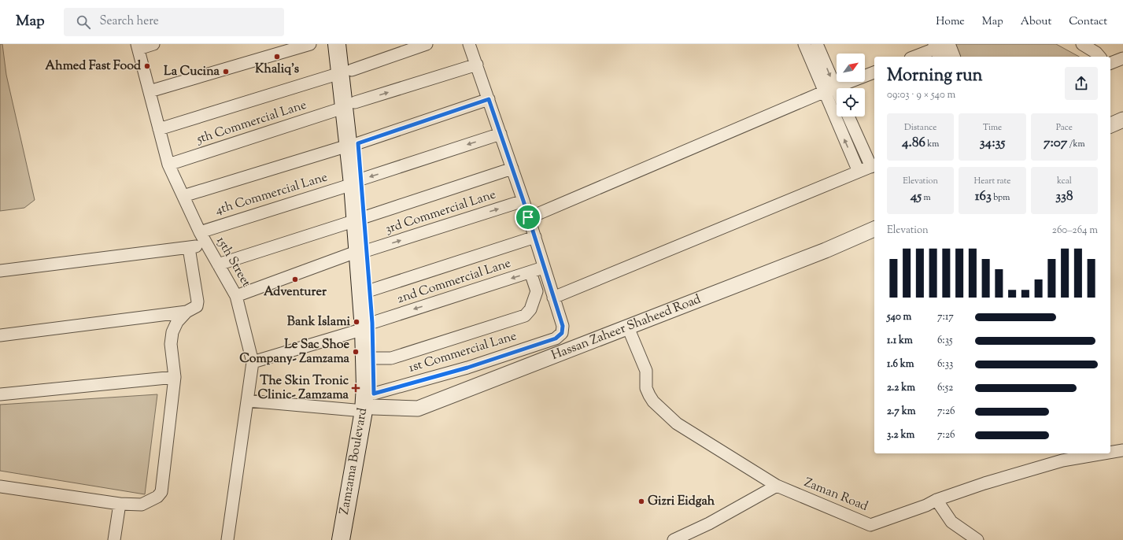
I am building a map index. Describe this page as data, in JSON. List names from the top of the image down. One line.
{"streets":{"main road":["Zamzama Boulevard"],"street":["5th Commercial Lane","4th Commercial Lane","3rd Commercial Lane","15th Street","2nd Commercial Lane","Hassan Zaheer Shaheed Road","1st Commercial Lane","Zaman Road"]},"crossings":[["5th Commercial Lane","15th Street"],["5th Commercial Lane","Zamzama Boulevard"],["4th Commercial Lane","15th Street"],["4th Commercial Lane","Zamzama Boulevard"],["3rd Commercial Lane","15th Street"],["3rd Commercial Lane","Zamzama Boulevard"],["15th Street","2nd Commercial Lane"],["2nd Commercial Lane","Zamzama Boulevard"],["Hassan Zaheer Shaheed Road","1st Commercial Lane"],["Hassan Zaheer Shaheed Road","Zamzama Boulevard"],["Hassan Zaheer Shaheed Road","Zaman Road"],["1st Commercial Lane","Zamzama Boulevard"]],"places":{"other":["Khaliq's","Ahmed Fast Food","La Cucina","Adventurer","Bank Islami","Le Sac Shoe Company- Zamzama","Gizri Eidgah"],"health":["The Skin Tronic Clinic- Zamzama"]},"north":"top right","page":{"header":"Map","search":"Search here","nav":["Home","Map","About","Contact"],"heading":["Morning run","09:03 · 9 × 540 m"],"stats":[["Distance","4.86 km"],["Time","34:35"],["Pace","7:07 /km"],["Elevation","45 m"],["Heart rate","163 bpm"],["kcal","338"]],"chart":["Elevation","260–264 m"],"list":[{"name":"540 m","note":"7:17"},{"name":"1.1 km","note":"6:35"},{"name":"1.6 km","note":"6:33"},{"name":"2.2 km","note":"6:52"},{"name":"2.7 km","note":"7:26"},{"name":"3.2 km","note":"7:26"}]}}
